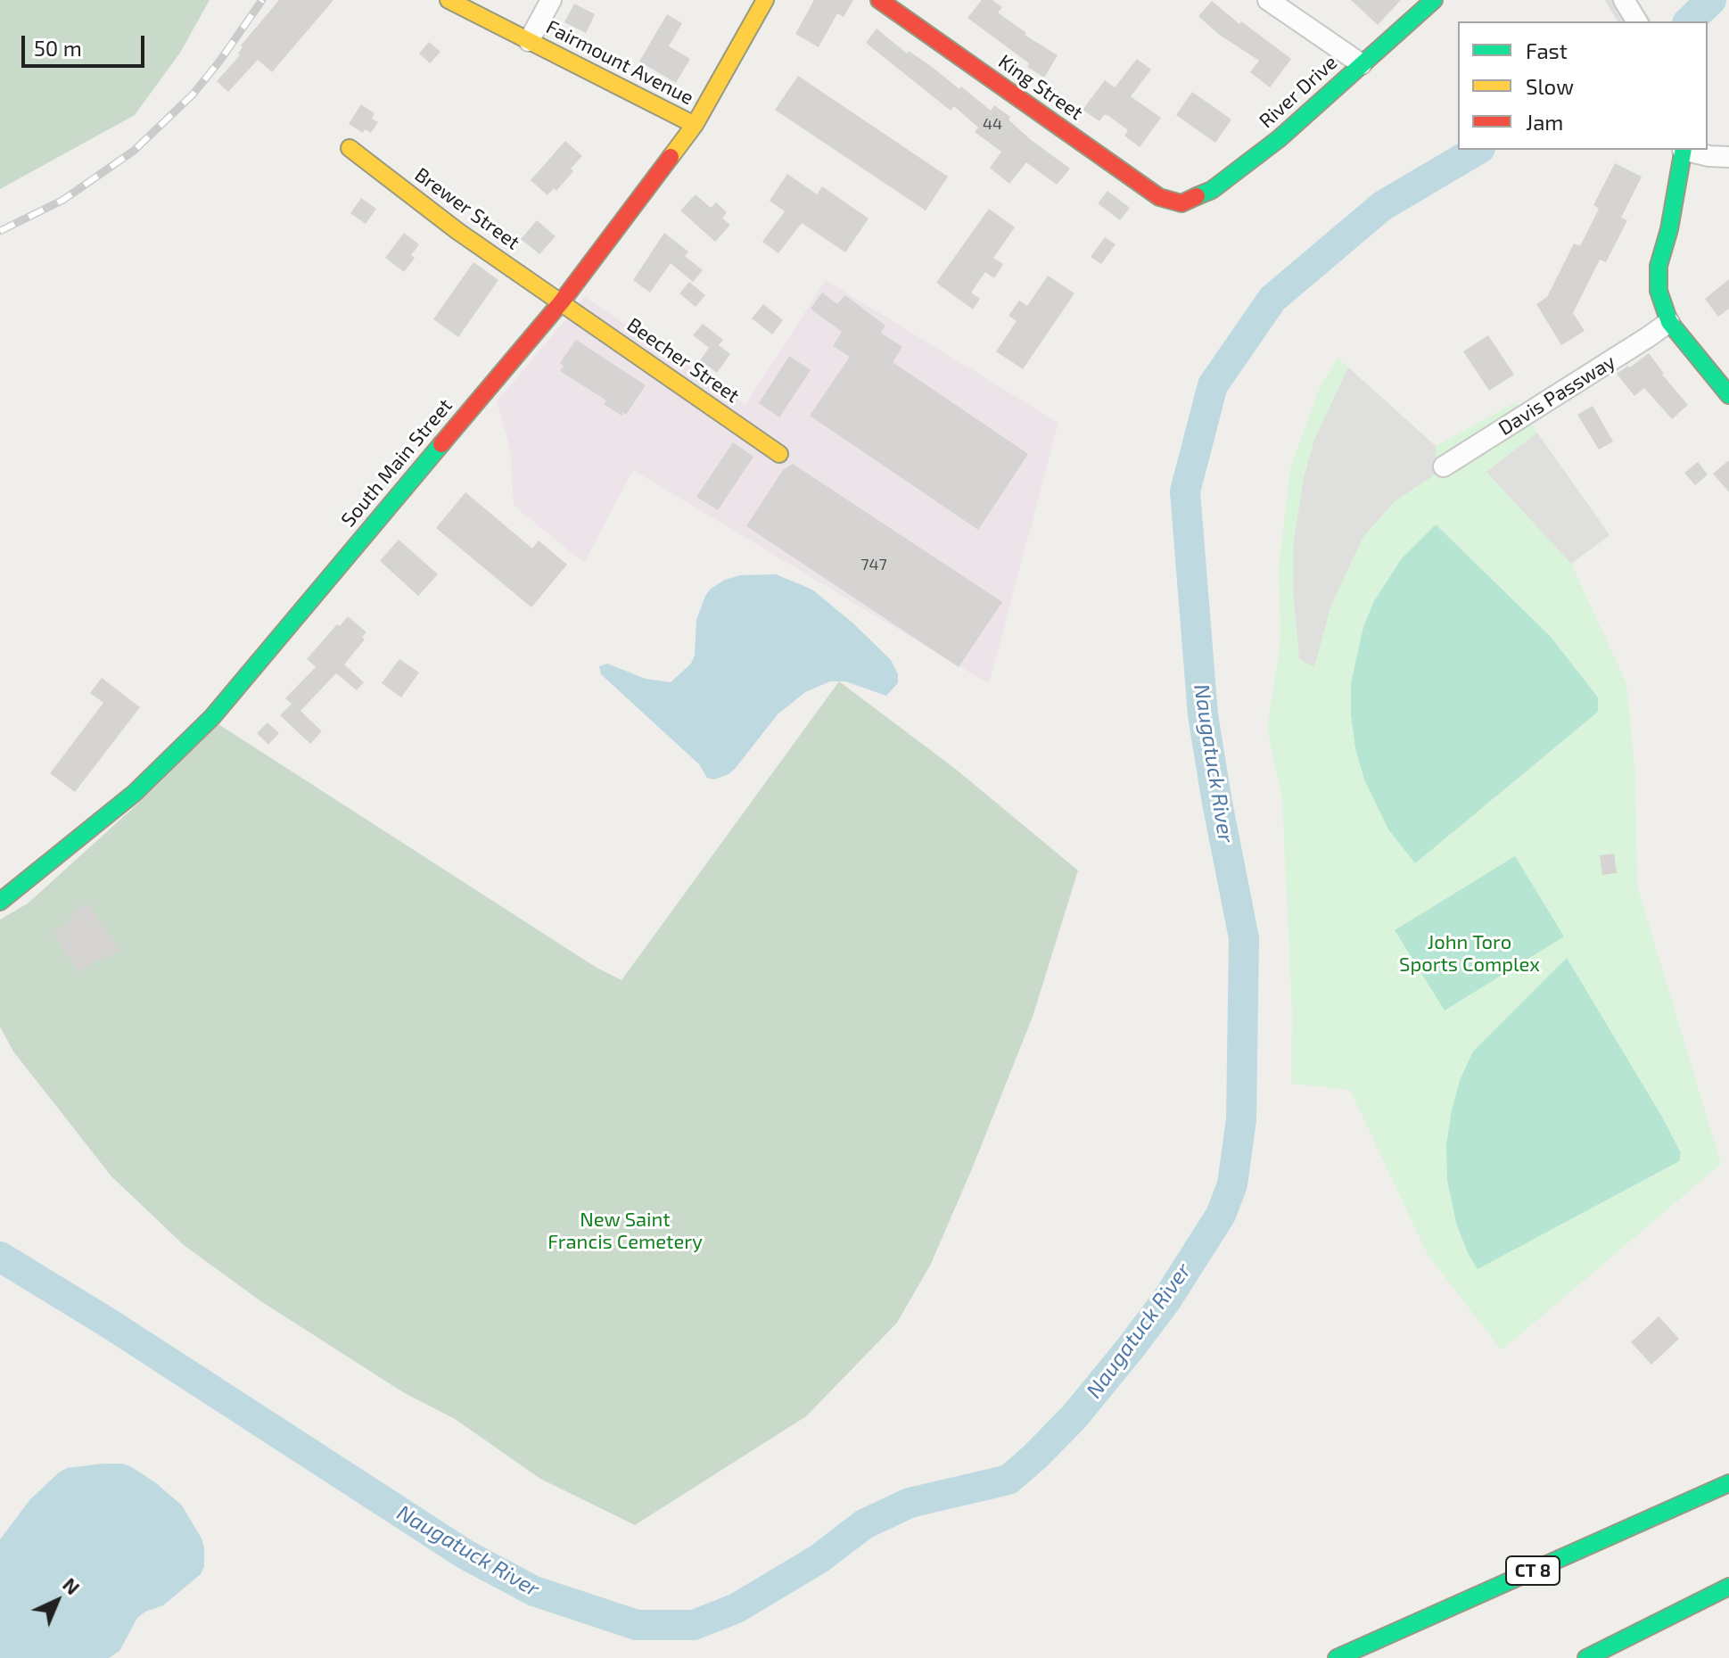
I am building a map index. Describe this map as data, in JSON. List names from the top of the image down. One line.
{"streets":{"main road":["Fairmount Avenue","King Street","River Drive","Brewer Street","Beecher Street","South Main Street","CT 8"],"street":["Davis Passway"]},"crossings":[["Fairmount Avenue","South Main Street"],["King Street","River Drive"],["Brewer Street","Beecher Street"],["Brewer Street","South Main Street"],["Beecher Street","South Main Street"]],"water":["Naugatuck River"],"parks":["John Toro Sports Complex","New Saint Francis Cemetery"],"house_numbers":["44","747"],"legend":["Fast","Slow","Jam"],"scale_bar":"50 m","north":"top right"}
